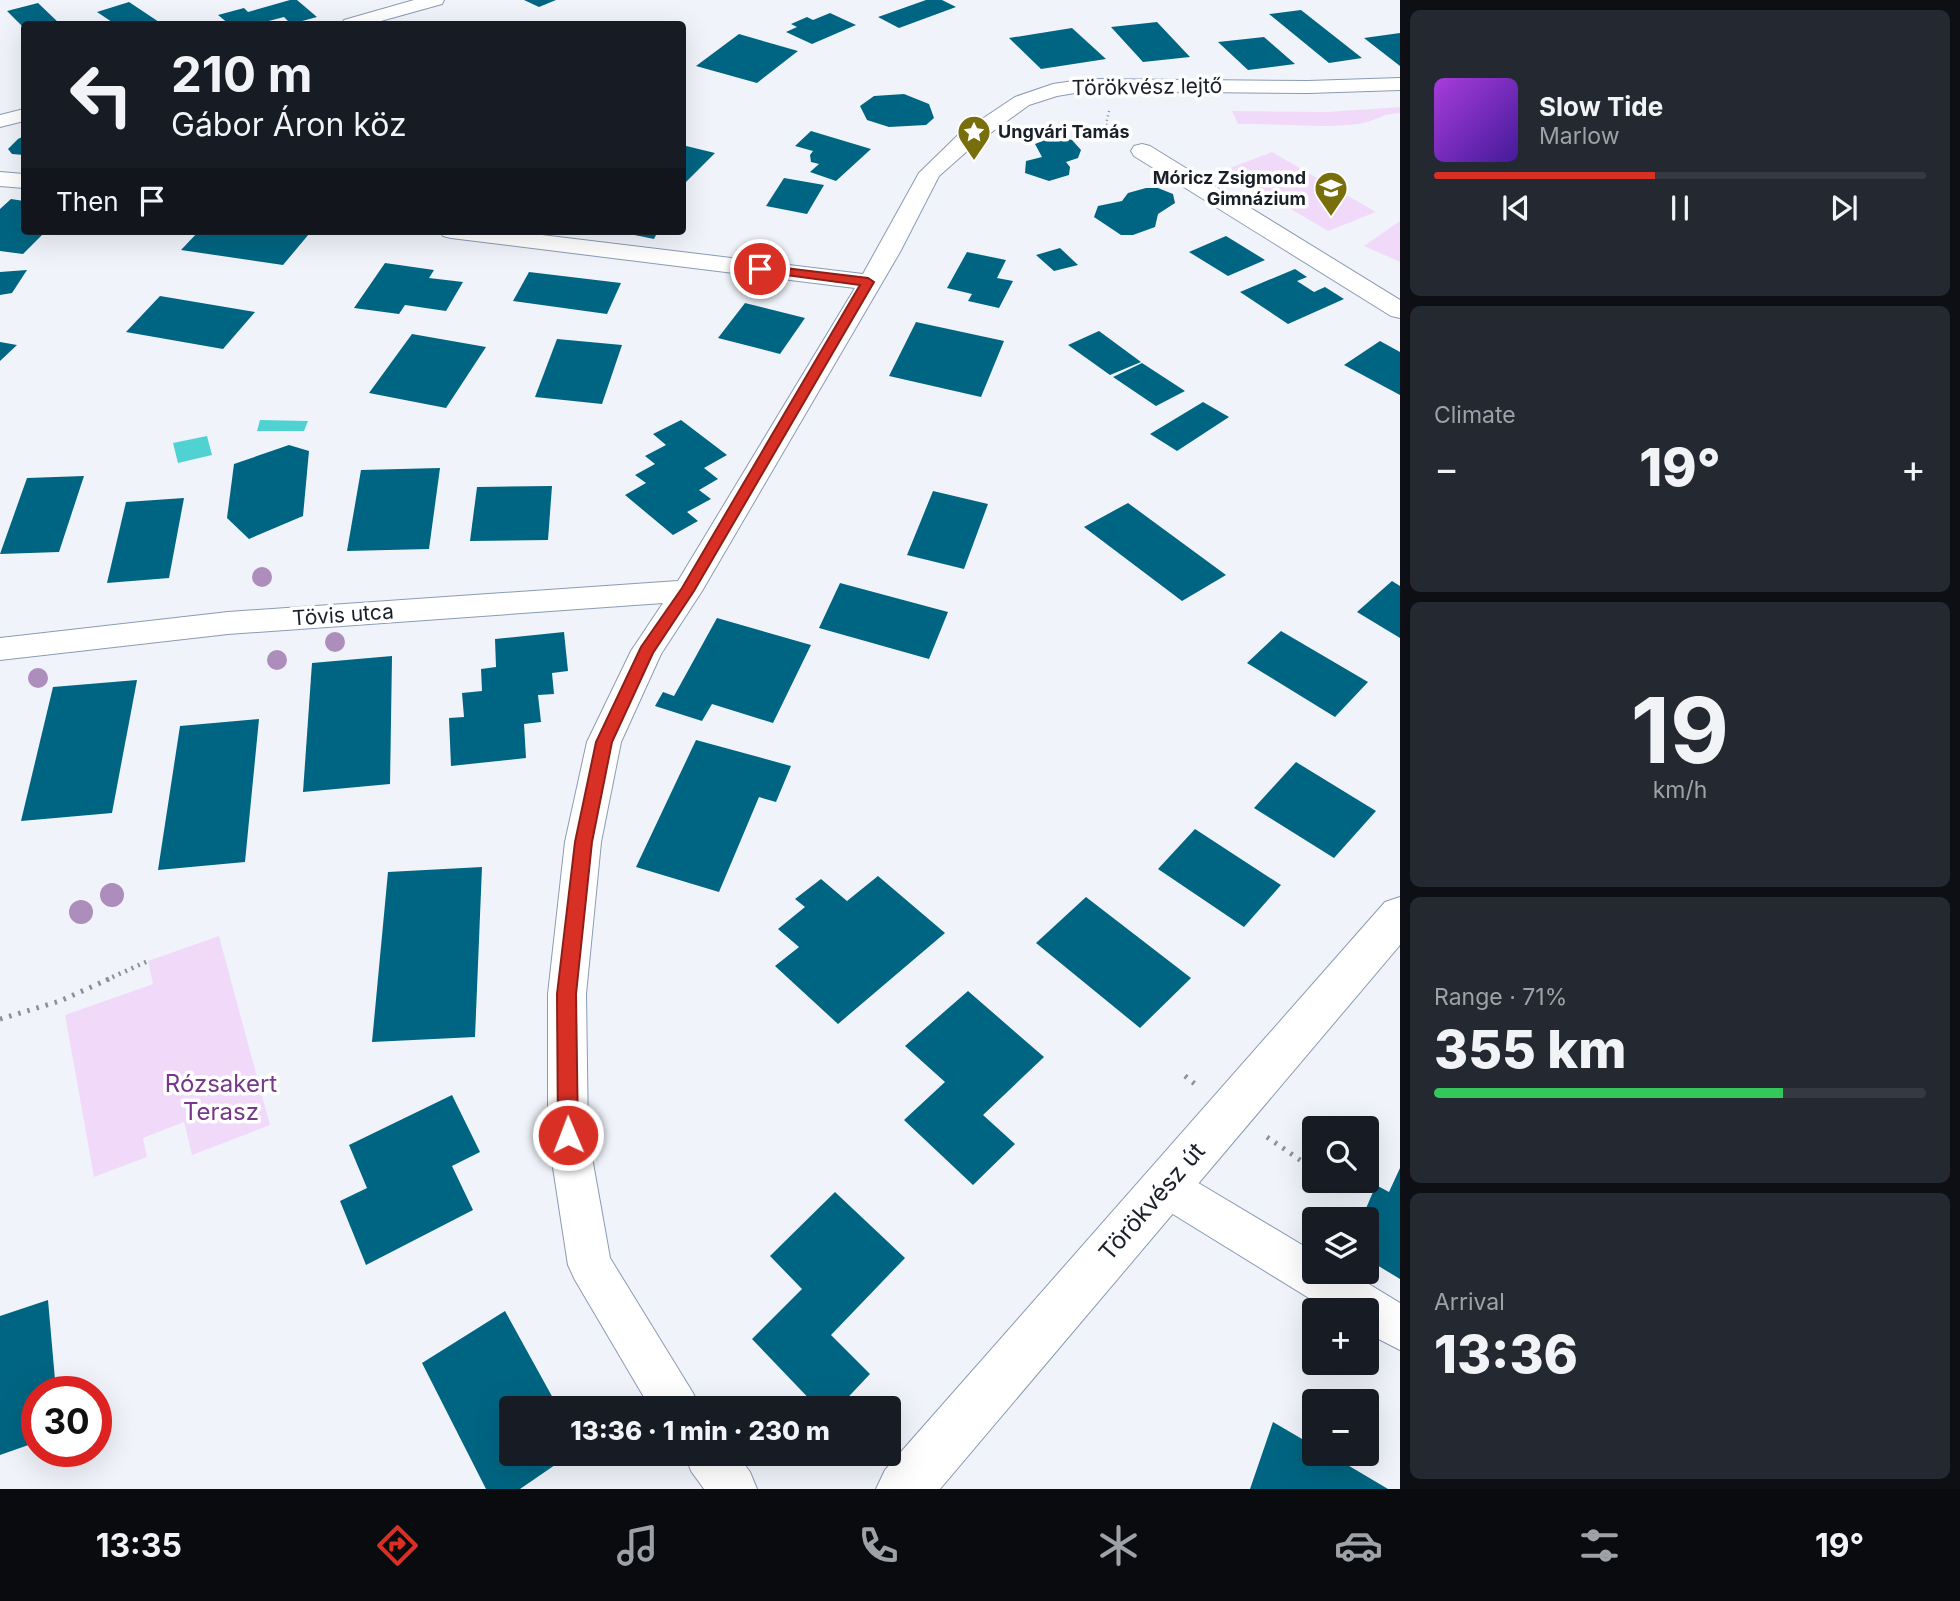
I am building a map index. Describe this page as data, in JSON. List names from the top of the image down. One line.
{"streets":{"street":["Törökvész lejtő","Tövis utca","Törökvész út"]},"crossings":[["Törökvész lejtő","Tövis utca"]],"parks":["Rózsakert Terasz"],"places":{"place":["Ungvári Tamás"],"school or university":["Móricz Zsigmond Gimnázium"]},"page":{"turn":["210 m","Gábor Áron köz"],"song":["Slow Tide","Marlow"],"then":"Then","tile":["Climate",["19","km/h"],["Range · 71%","355 km"],["Arrival","13:36"]],"heat":["−","19°","+"],"map_buttons":["+","−"],"limit":"30","trip":"13:36 · 1 min · 230 m","tabs":["13:35","19°"]}}
